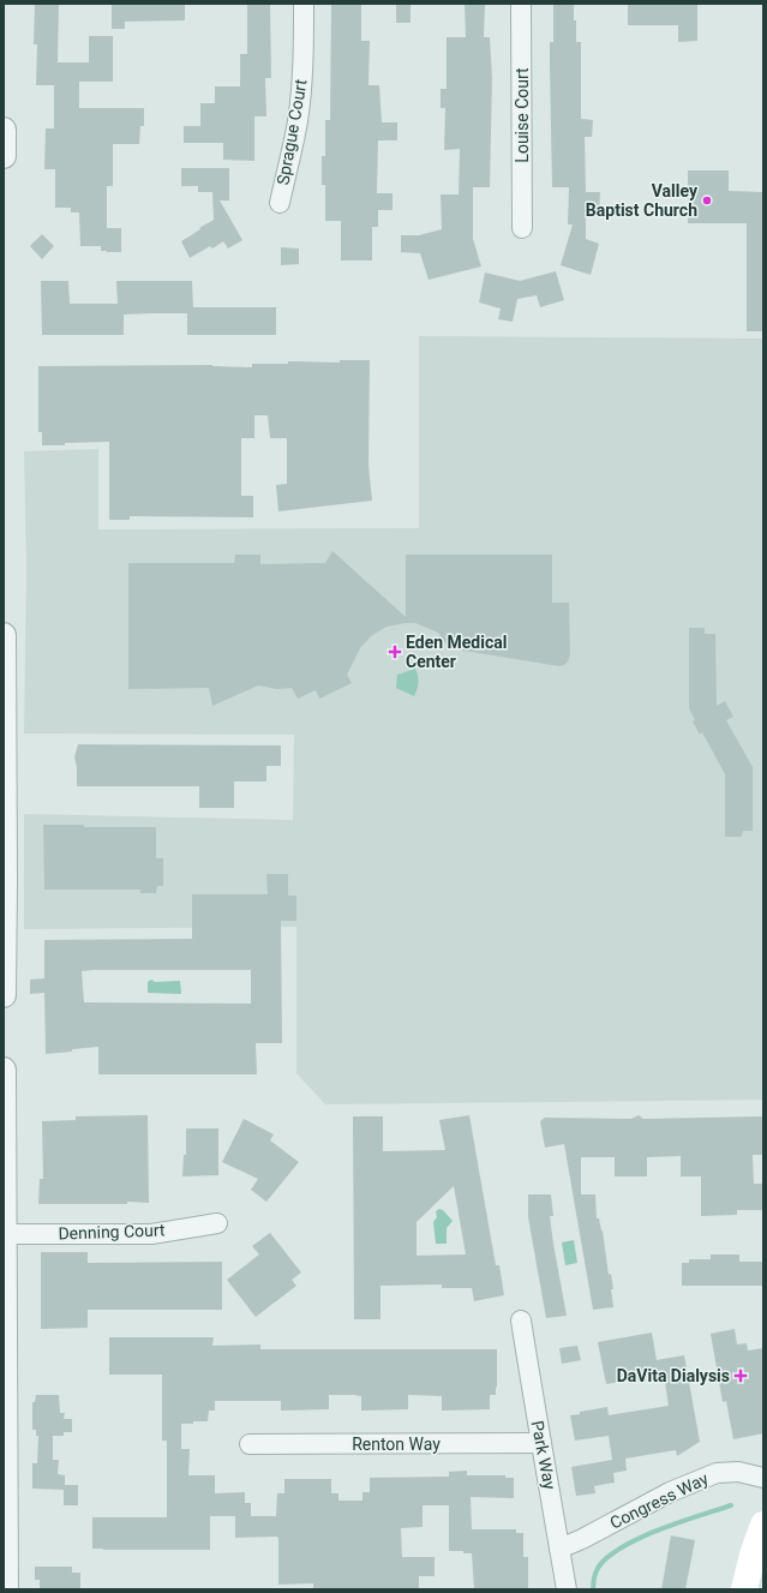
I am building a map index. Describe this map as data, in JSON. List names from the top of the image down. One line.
{"streets":{"street":["Louise Court","Sprague Court","Denning Court","Renton Way","Park Way","Congress Way"]},"crossings":[["Renton Way","Park Way"],["Park Way","Congress Way"]],"places":{"other":["Valley Baptist Church"],"health":["Eden Medical Center","DaVita Dialysis"]}}
